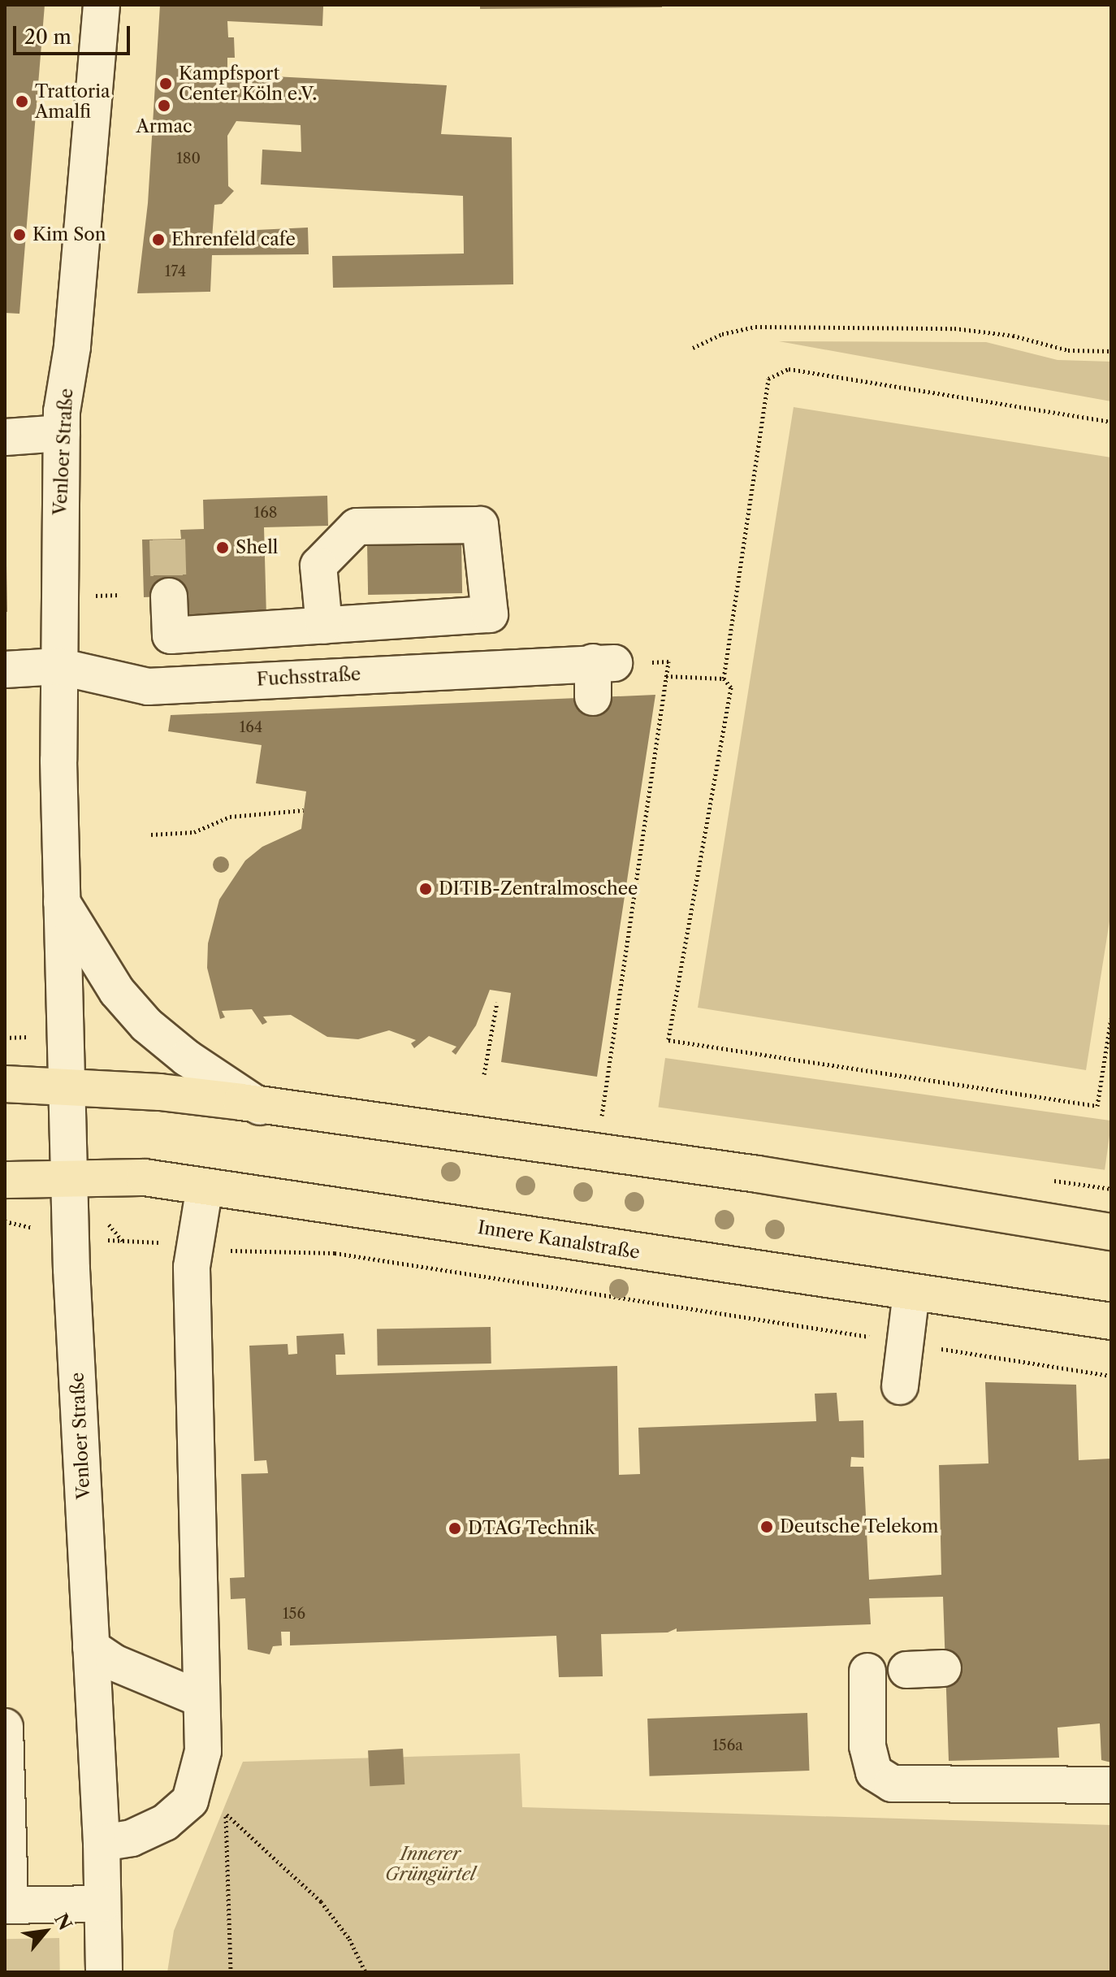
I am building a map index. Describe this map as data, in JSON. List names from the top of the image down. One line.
{"streets":{"main road":["Innere Kanalstraße"],"street":["Venloer Straße","Fuchsstraße"]},"crossings":[["Venloer Straße","Fuchsstraße"],["Venloer Straße","Innere Kanalstraße"]],"parks":["Innerer Grüngürtel"],"places":["Kampfsport Center Köln e.V.","Trattoria Amalfi","Armac","Kim Son","Ehrenfeld cafe","Shell","DITIB-Zentralmoschee","Deutsche Telekom","DTAG Technik"],"house_numbers":["180","174","168","164","156","156a"],"scale_bar":"20 m","north":"top right"}
